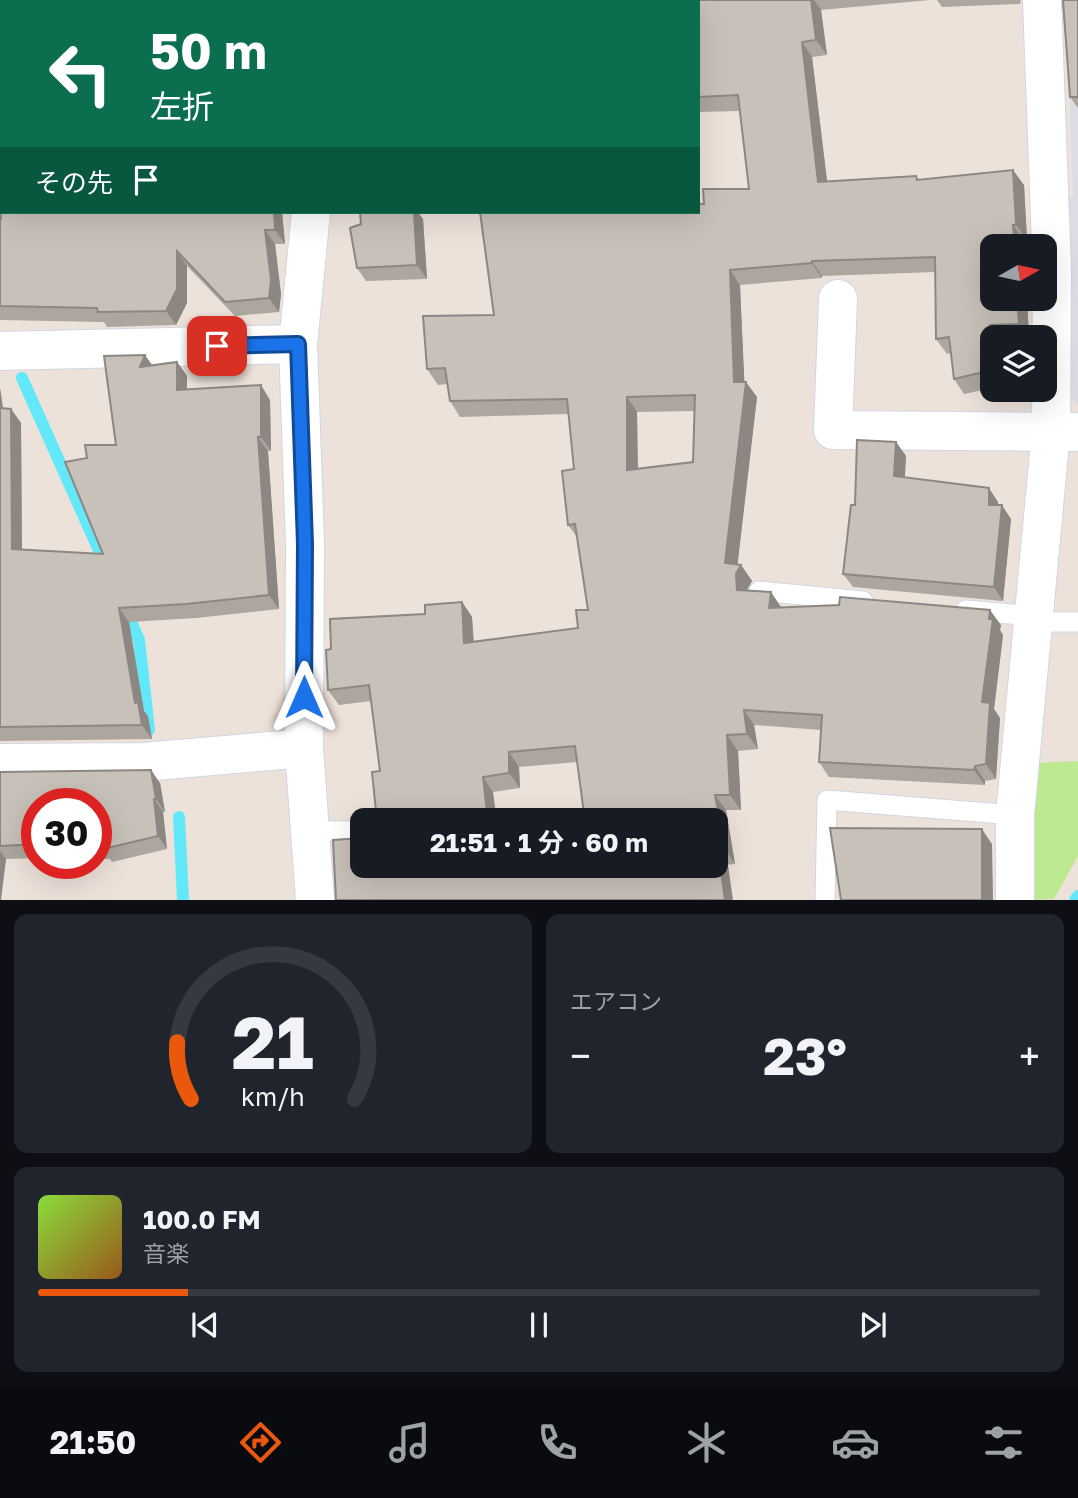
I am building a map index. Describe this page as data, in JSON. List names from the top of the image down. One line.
{"north":"right","page":{"turn":["50 m","左折"],"then":"その先","limit":"30","trip":"21:51 · 1 分 · 60 m","tile":"エアコン","heat":["−","23°","+"],"song":["100.0 FM","音楽"],"tabs":"21:50","gauge":["21","km/h"]}}
